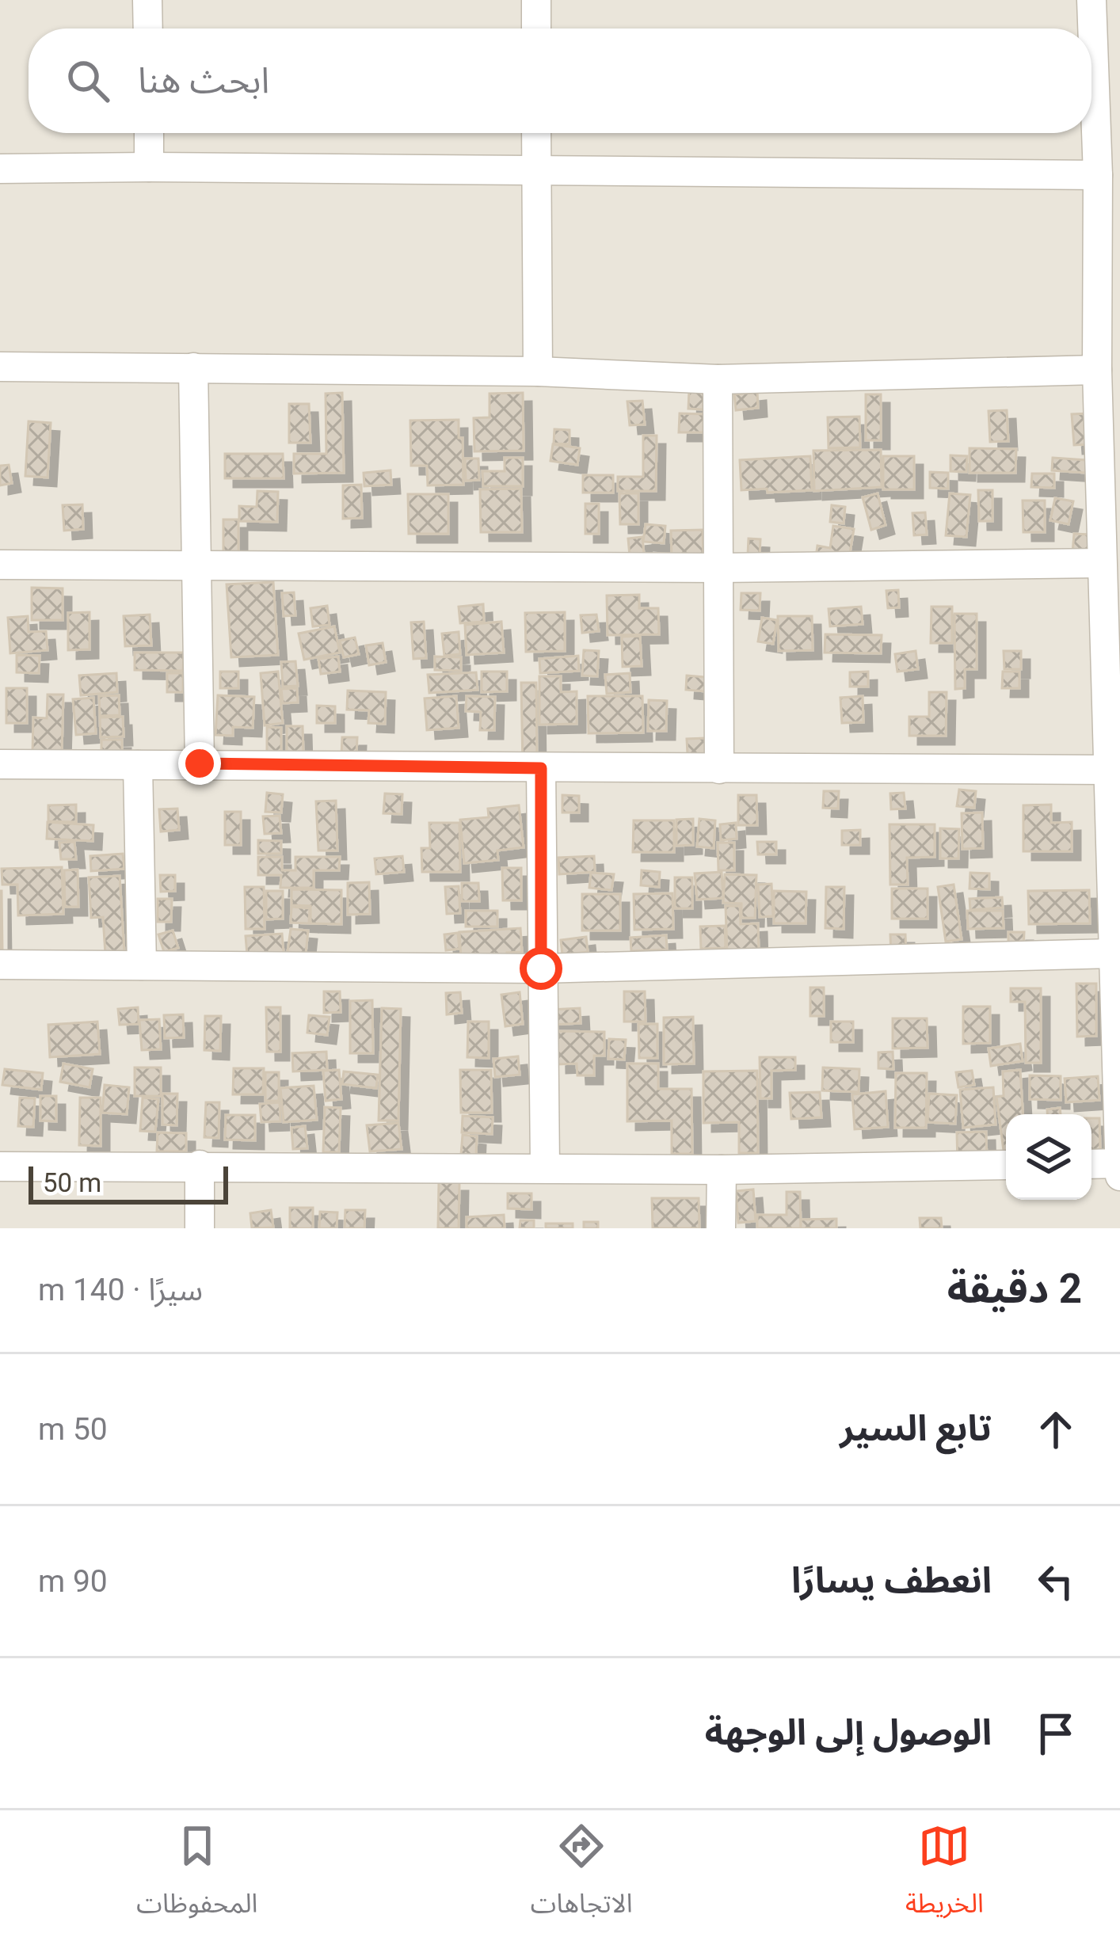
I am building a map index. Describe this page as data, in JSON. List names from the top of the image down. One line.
{"scale_bar":"50 m","page":{"search":"ابحث هنا","scale":"50 m","heading":["2 دقيقة","سيرًا · 140 m"],"list":[["تابع السير","50 m"],["انعطف يسارًا","90 m"],"الوصول إلى الوجهة"],"nav":["الخريطة","الاتجاهات","المحفوظات"]}}
